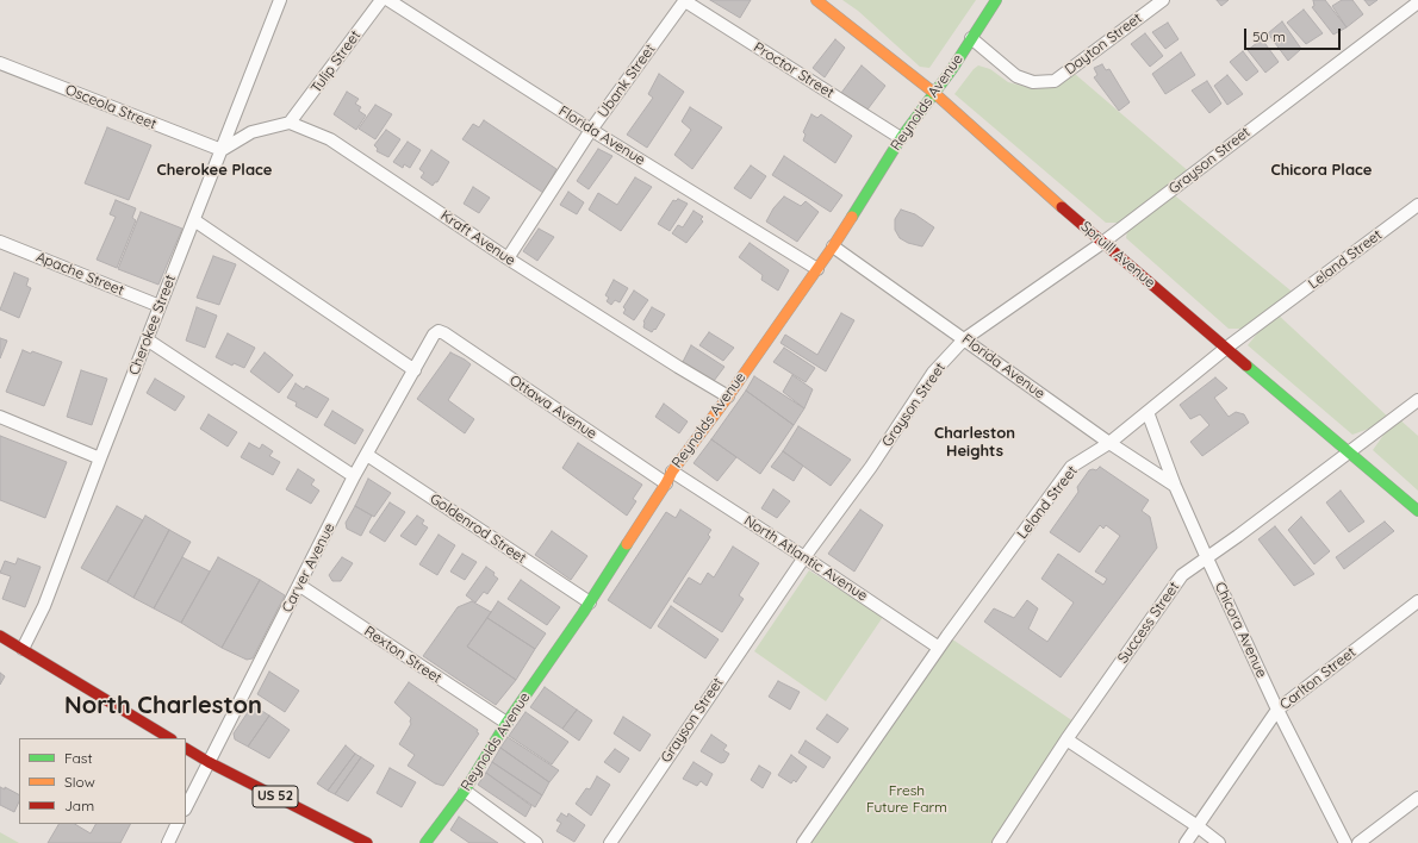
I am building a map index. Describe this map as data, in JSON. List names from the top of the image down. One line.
{"streets":{"street":["Dayton Street","Tulip Street","Proctor Street","Ubank Street","Reynolds Avenue","Osceola Street","Florida Avenue","Grayson Street","Kraft Avenue","Spruill Avenue","Leland Street","Apache Street","Cherokee Street","Ottawa Avenue","Goldenrod Street","North Atlantic Avenue","Carver Avenue","Success Street","Chicora Avenue","Rexton Street","Carlton Street","US 52"]},"crossings":[["Dayton Street","Reynolds Avenue"],["Tulip Street","Kraft Avenue"],["Proctor Street","Ubank Street"],["Proctor Street","Reynolds Avenue"],["Ubank Street","Florida Avenue"],["Ubank Street","Kraft Avenue"],["Reynolds Avenue","Florida Avenue"],["Reynolds Avenue","Kraft Avenue"],["Reynolds Avenue","Spruill Avenue"],["Reynolds Avenue","Ottawa Avenue"],["Reynolds Avenue","Goldenrod Street"],["Reynolds Avenue","North Atlantic Avenue"],["Reynolds Avenue","Rexton Street"],["Osceola Street","Cherokee Street"],["Florida Avenue","Grayson Street"],["Florida Avenue","Leland Street"],["Florida Avenue","Chicora Avenue"],["Grayson Street","Spruill Avenue"],["Grayson Street","North Atlantic Avenue"],["Spruill Avenue","Leland Street"],["Spruill Avenue","Success Street"],["Leland Street","North Atlantic Avenue"],["Leland Street","Chicora Avenue"],["Apache Street","Cherokee Street"],["Ottawa Avenue","Carver Avenue"],["Goldenrod Street","Carver Avenue"],["Carver Avenue","Rexton Street"],["Carver Avenue","US 52"],["Success Street","Chicora Avenue"],["Chicora Avenue","Carlton Street"]],"districts":["Cherokee Place","Chicora Place","Charleston Heights","North Charleston"],"parks":["Fresh Future Farm"],"legend":["Fast","Slow","Jam"],"scale_bar":"50 m"}
